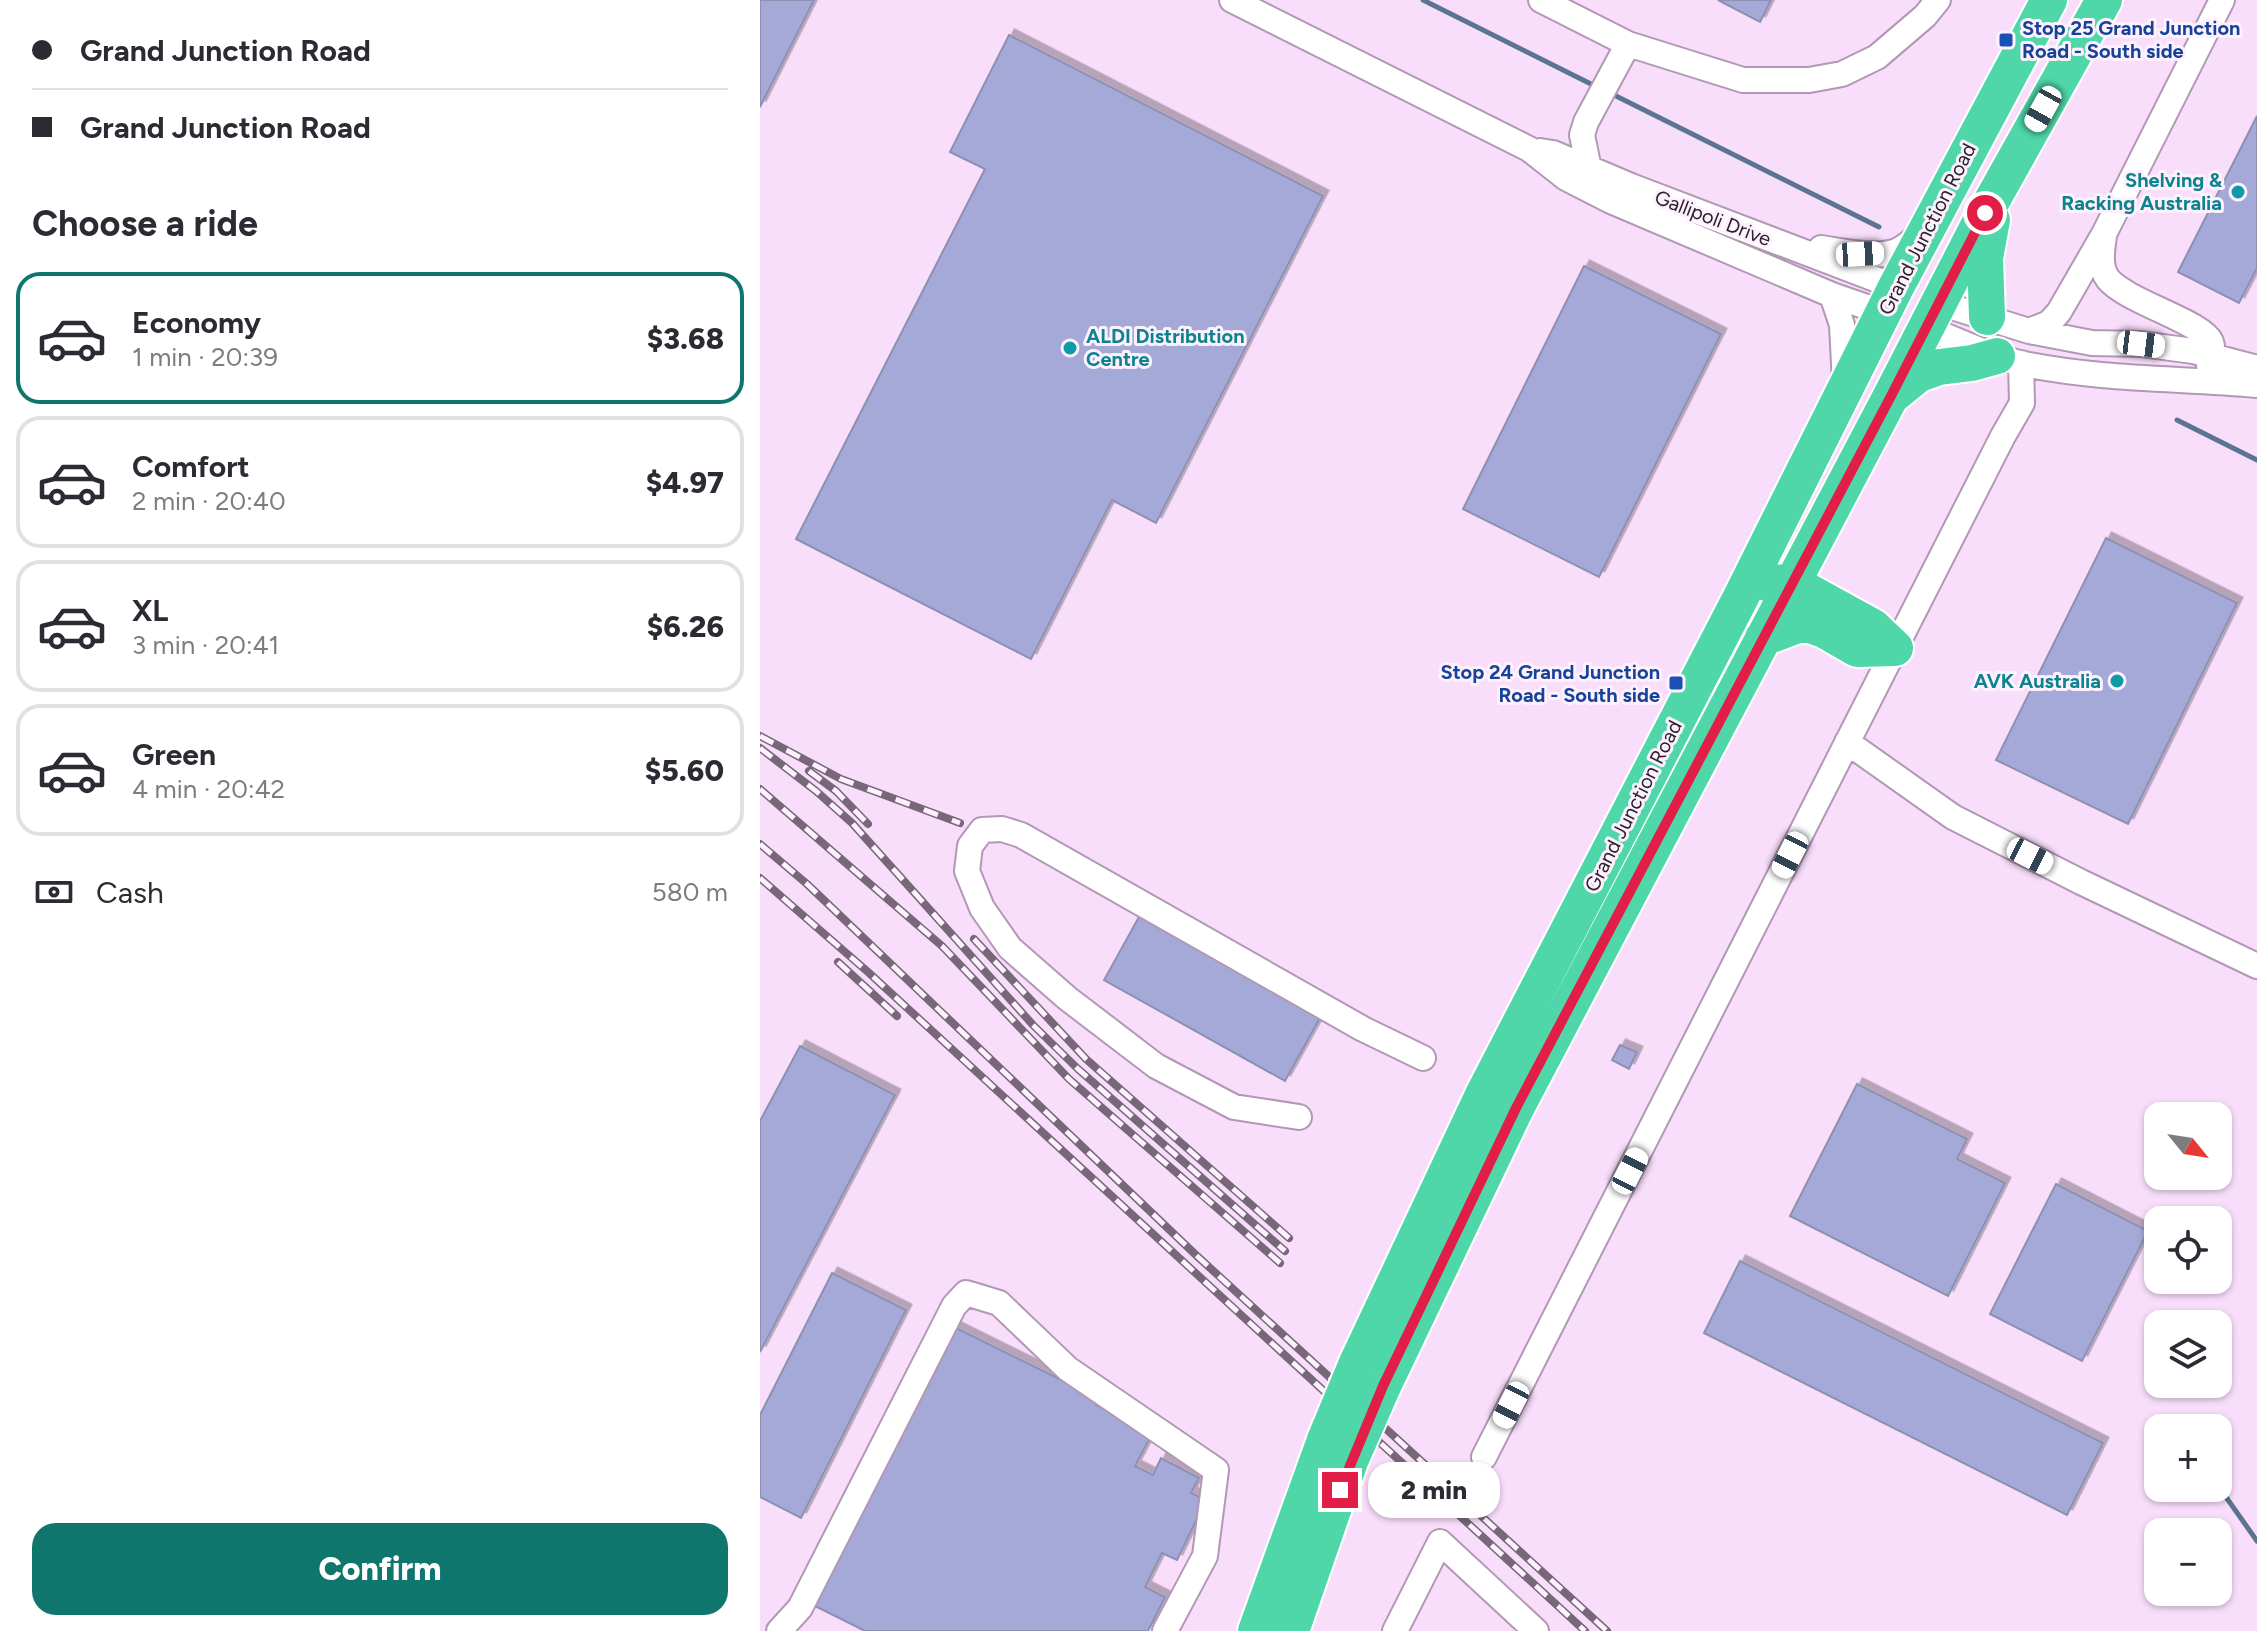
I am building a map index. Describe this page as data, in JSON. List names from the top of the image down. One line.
{"streets":{"highway":["Grand Junction Road"],"street":["Gallipoli Drive"]},"crossings":[["Gallipoli Drive","Grand Junction Road"]],"places":{"transit":["Stop 25 Grand Junction Road - South side","Stop 24 Grand Junction Road - South side"],"other":["Shelving & Racking Australia","ALDI Distribution Centre","AVK Australia"]},"north":"bottom right","page":{"banner":["Grand Junction Road","Grand Junction Road"],"heading":"Choose a ride","list":[{"name":"Economy","note":"1 min · 20:39","value":"$3.68"},{"name":"Comfort","note":"2 min · 20:40","value":"$4.97"},{"name":"XL","note":"3 min · 20:41","value":"$6.26"},{"name":"Green","note":"4 min · 20:42","value":"$5.60"}],"pay":["Cash","580 m"],"map_buttons":["+","−"],"bubble":"2 min","buttons":"Confirm"}}
